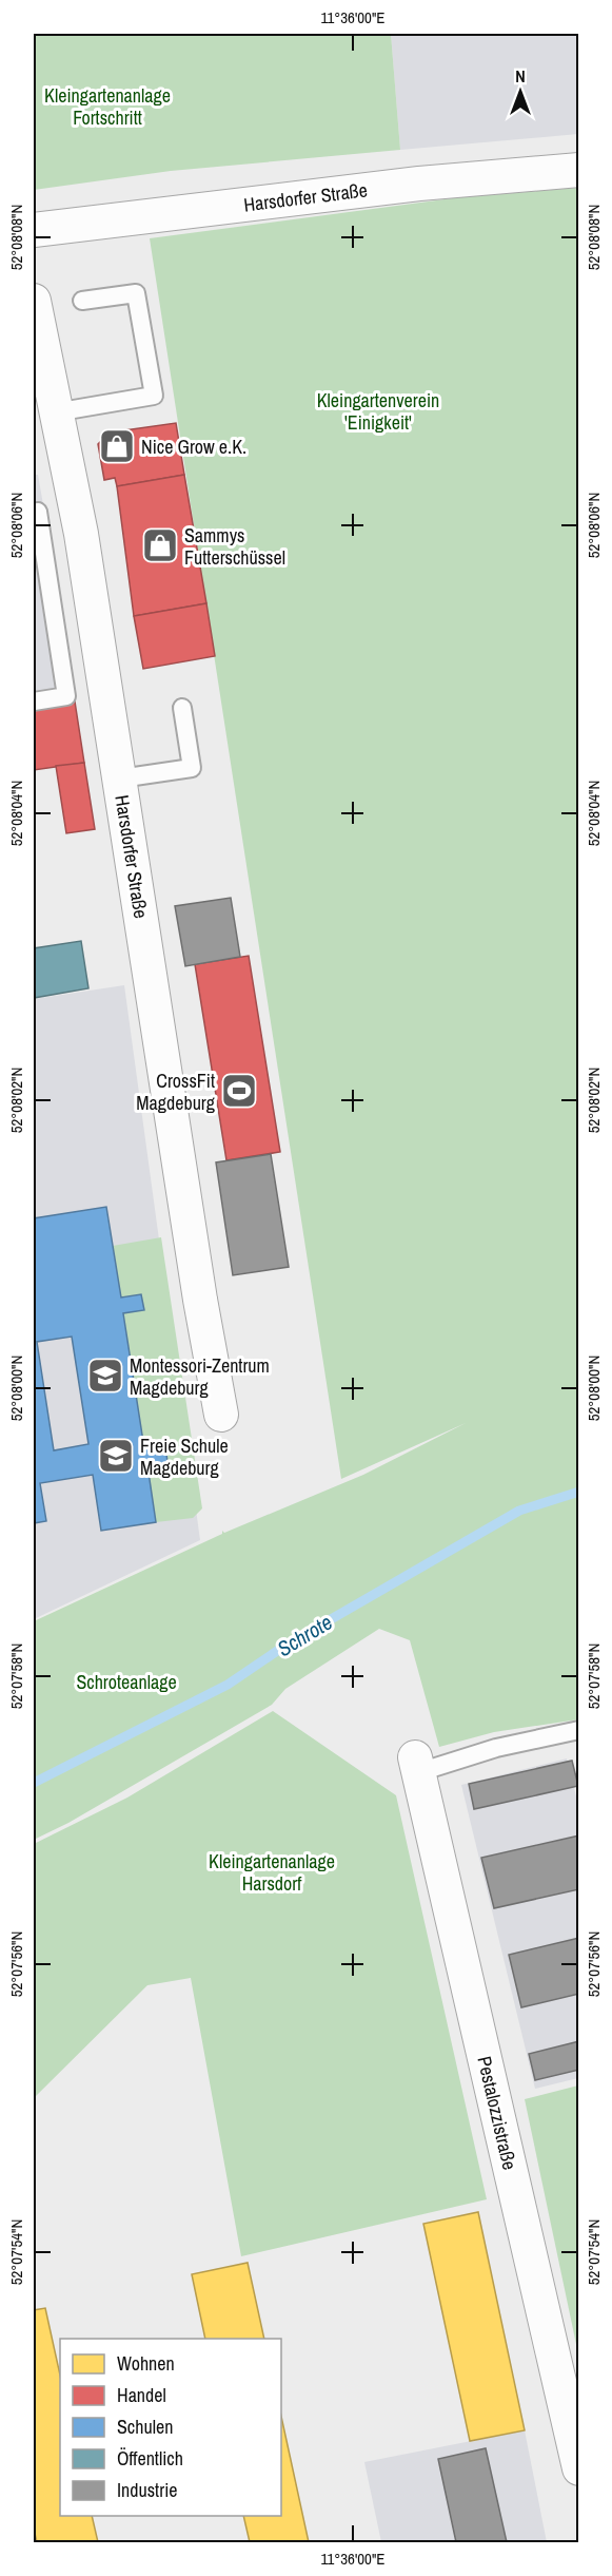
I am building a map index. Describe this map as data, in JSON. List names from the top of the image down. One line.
{"streets":{"street":["Harsdorfer Straße","Pestalozzistraße"]},"water":["Schrote"],"parks":["Kleingartenanlage Fortschritt","Kleingartenverein 'Einigkeit'","Schroteanlage","Kleingartenanlage Harsdorf"],"places":{"shop":["Nice Grow e.K.","Sammys Futterschüssel"],"sports":["CrossFit Magdeburg"],"school or university":["Montessori-Zentrum Magdeburg","Freie Schule Magdeburg"]},"legend":["Wohnen","Handel","Schulen","Öffentlich","Industrie"],"north":"top","coordinates":["11°36'00\"E","52°08'08\"N","52°08'06\"N","52°08'04\"N","52°08'02\"N","52°08'00\"N","52°07'58\"N","52°07'56\"N","52°07'54\"N"]}
